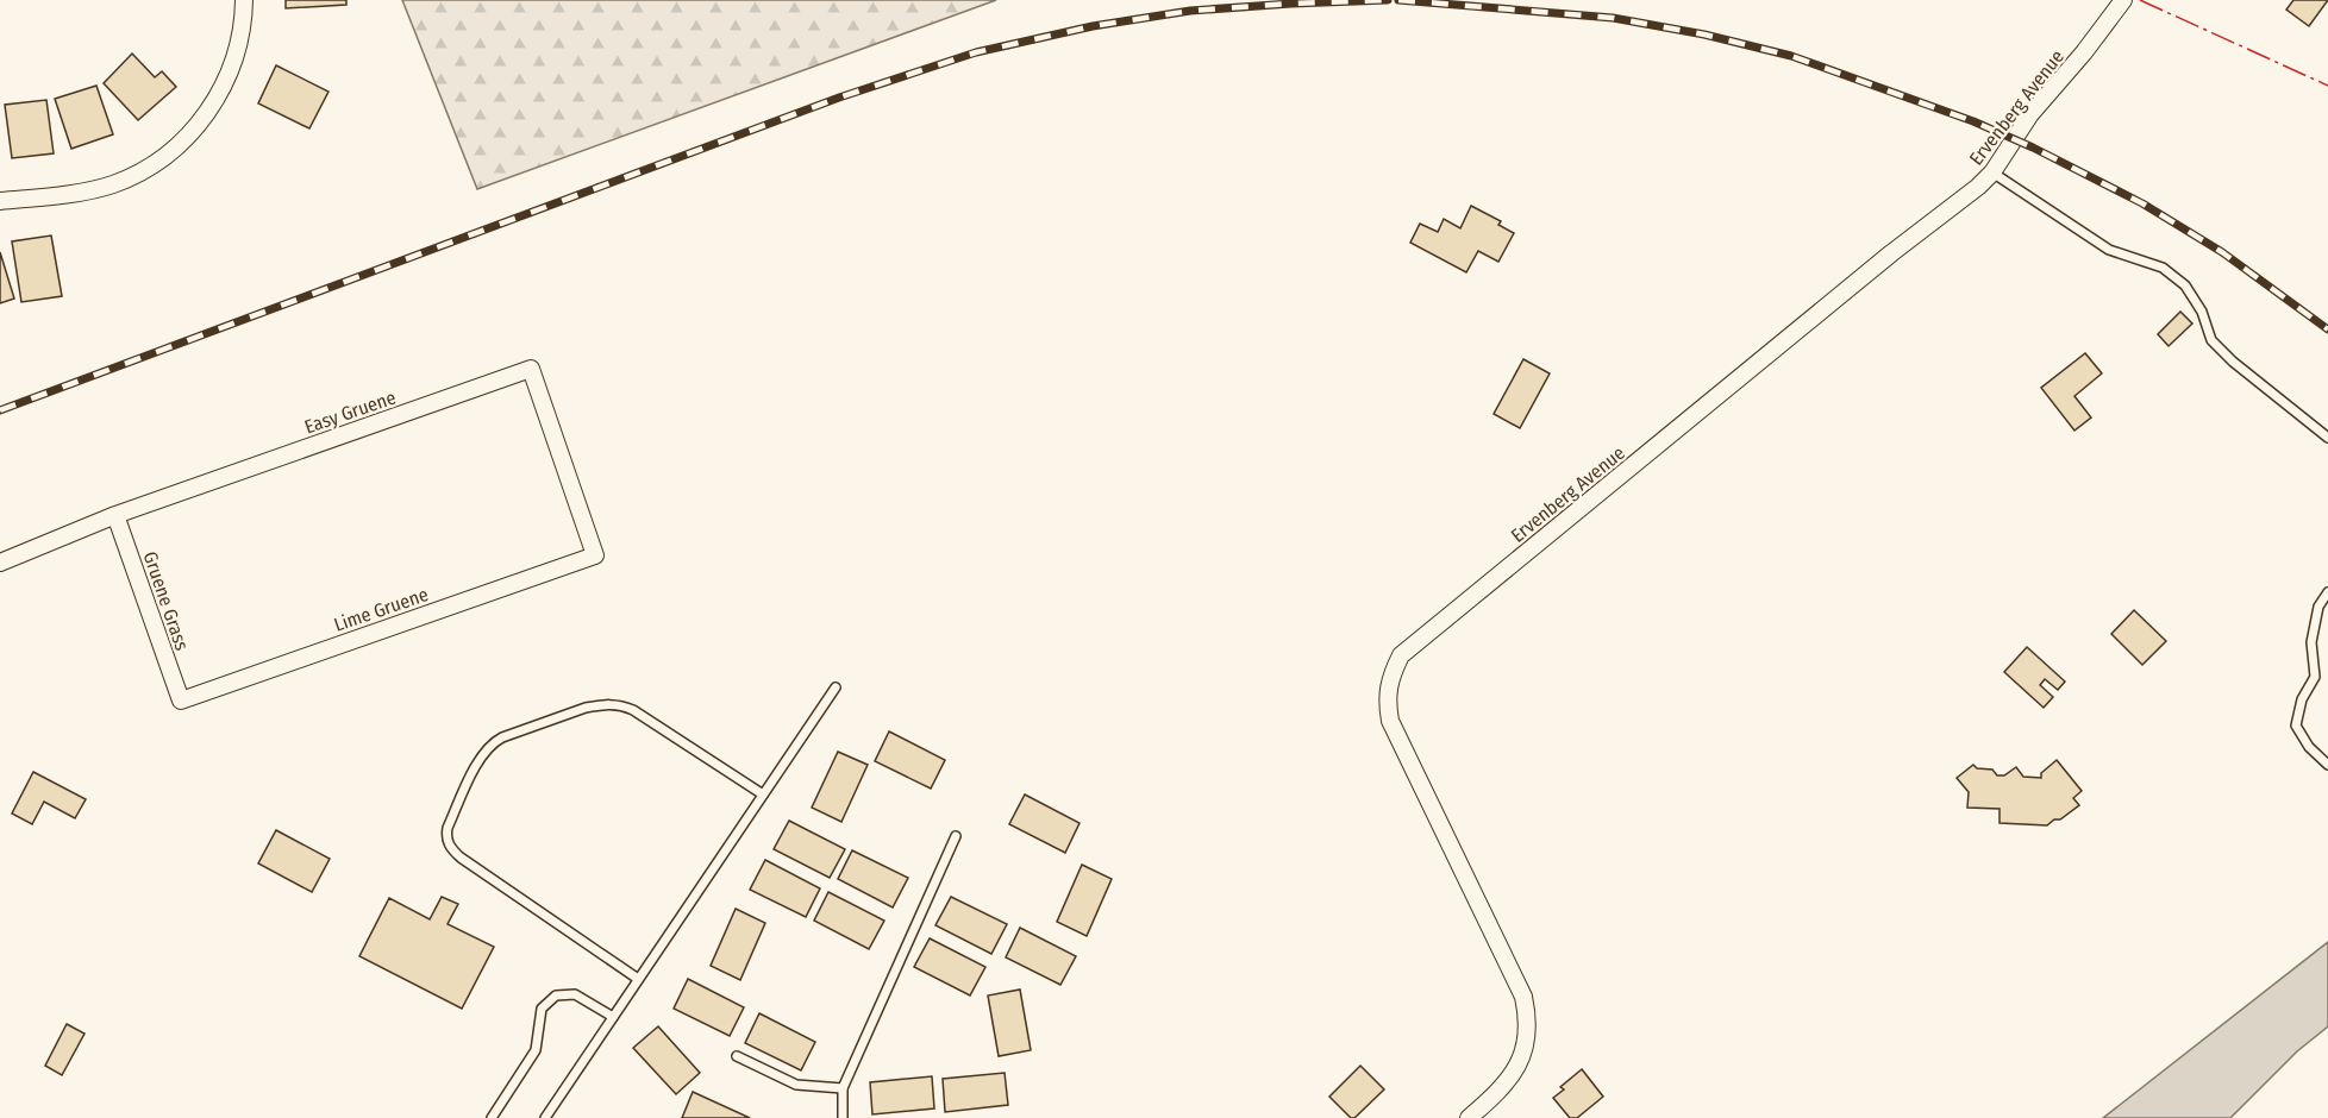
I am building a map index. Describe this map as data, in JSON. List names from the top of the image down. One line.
{"streets":{"street":["Ervenberg Avenue","Easy Gruene","Gruene Grass","Lime Gruene"]},"crossings":[["Easy Gruene","Gruene Grass"],["Easy Gruene","Lime Gruene"],["Gruene Grass","Lime Gruene"]]}
